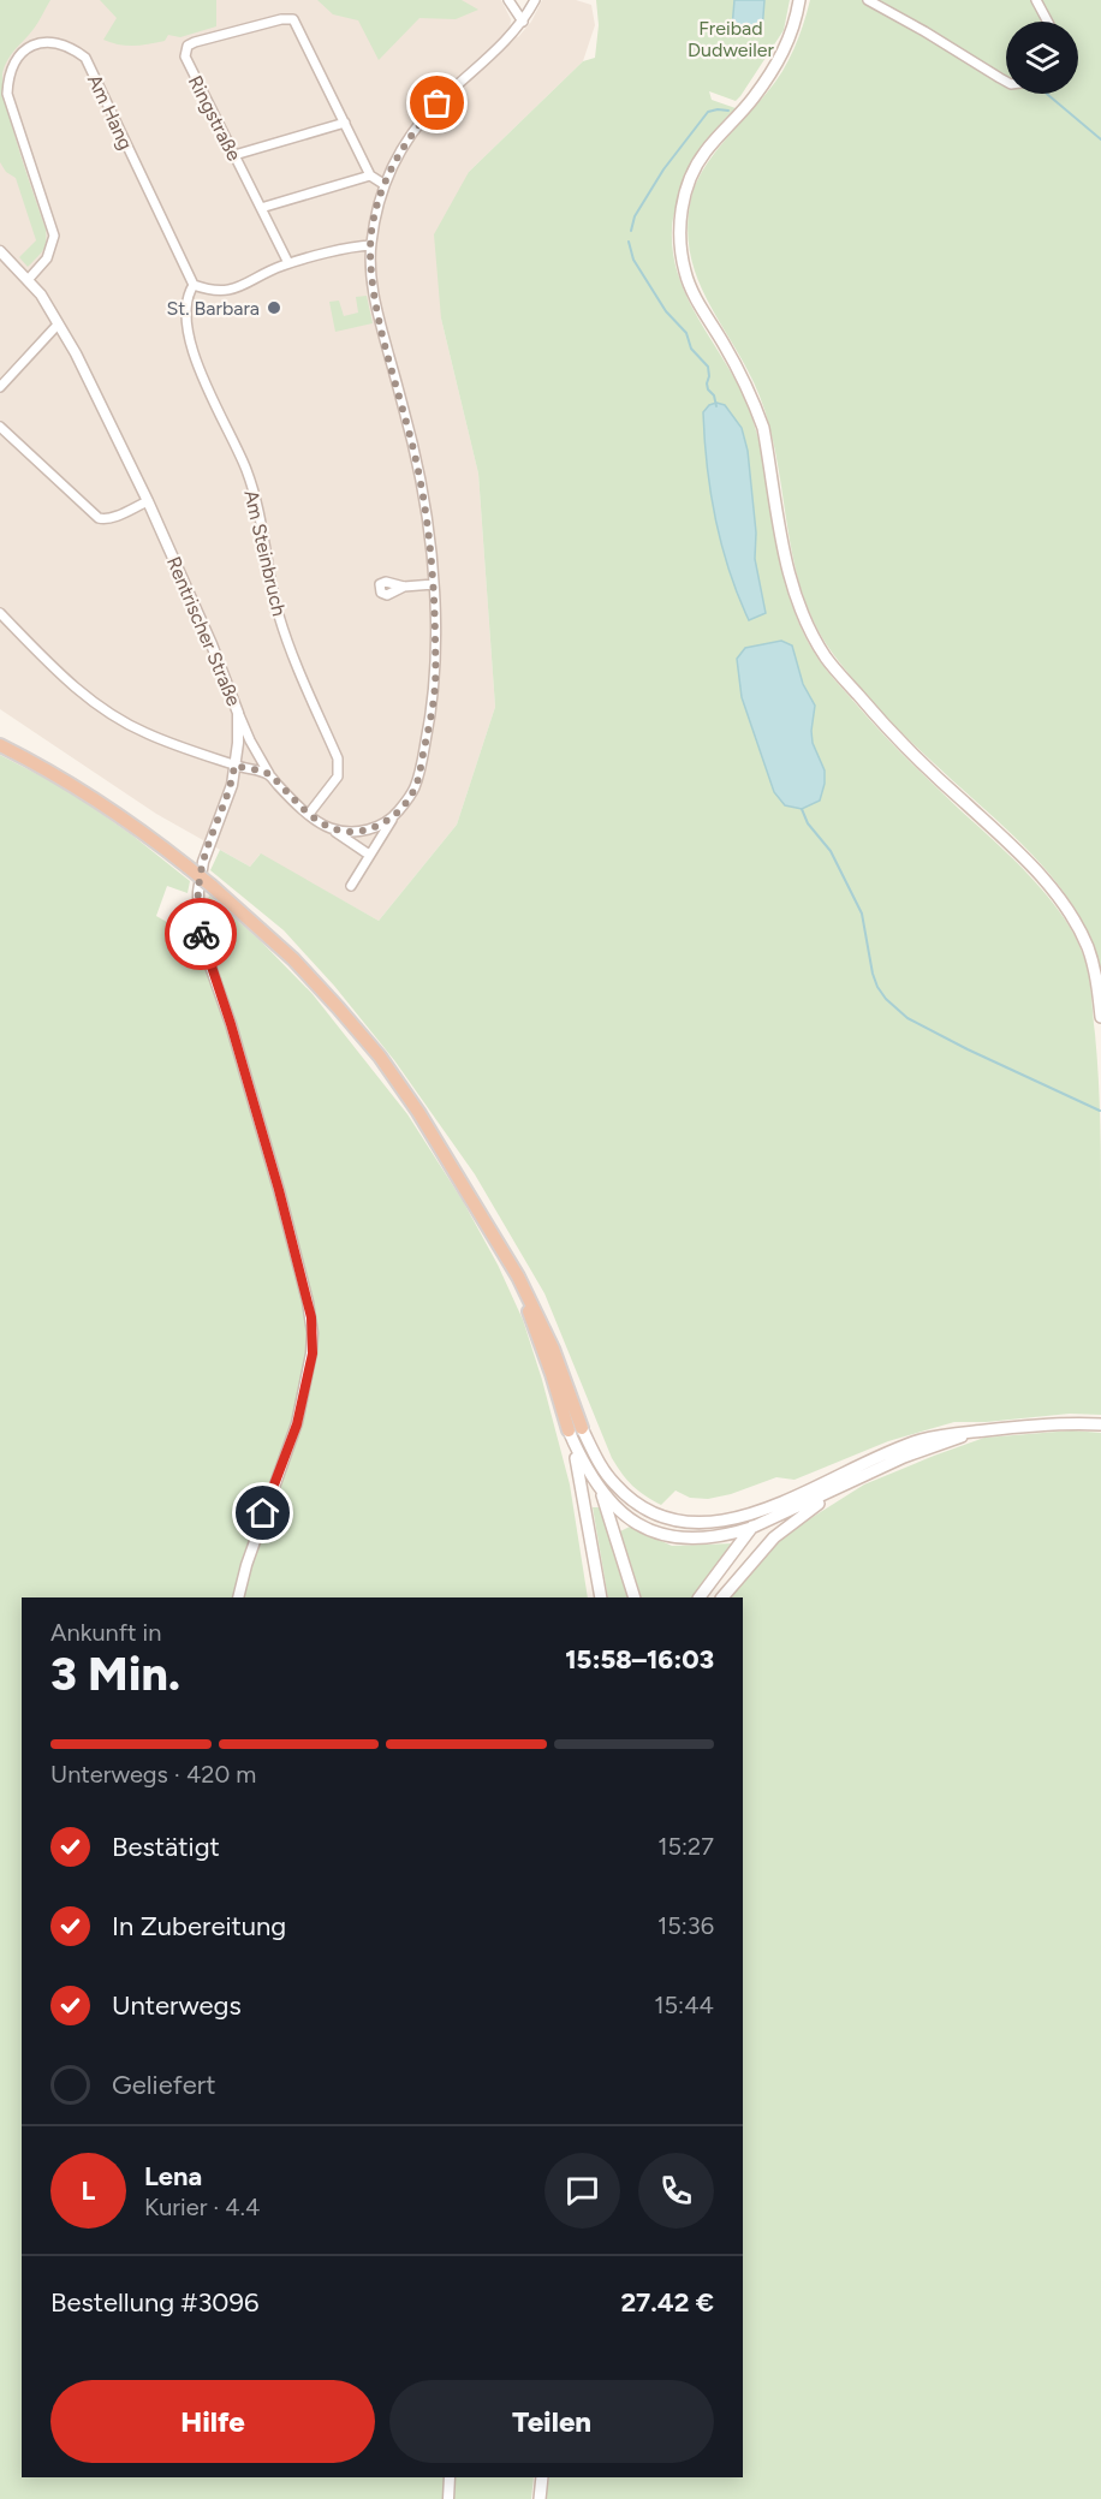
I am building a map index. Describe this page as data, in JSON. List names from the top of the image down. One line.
{"streets":{"street":["Am Hang","Ringstraße","Am Steinbruch","Rentrischer Straße"]},"crossings":[["Am Hang","Am Steinbruch"],["Am Hang","Rentrischer Straße"]],"parks":["Freibad Dudweiler"],"places":["St. Barbara"],"page":{"heading":["3 Min.","Ankunft in","15:58–16:03"],"panel":["Lena","Kurier · 4.4","Bestellung #3096","27.42 €"],"bar":"Unterwegs · 420 m","list":[["Bestätigt","15:27"],["In Zubereitung","15:36"],["Unterwegs","15:44"],"Geliefert"],"round":"L","buttons":["Hilfe","Teilen"]}}
